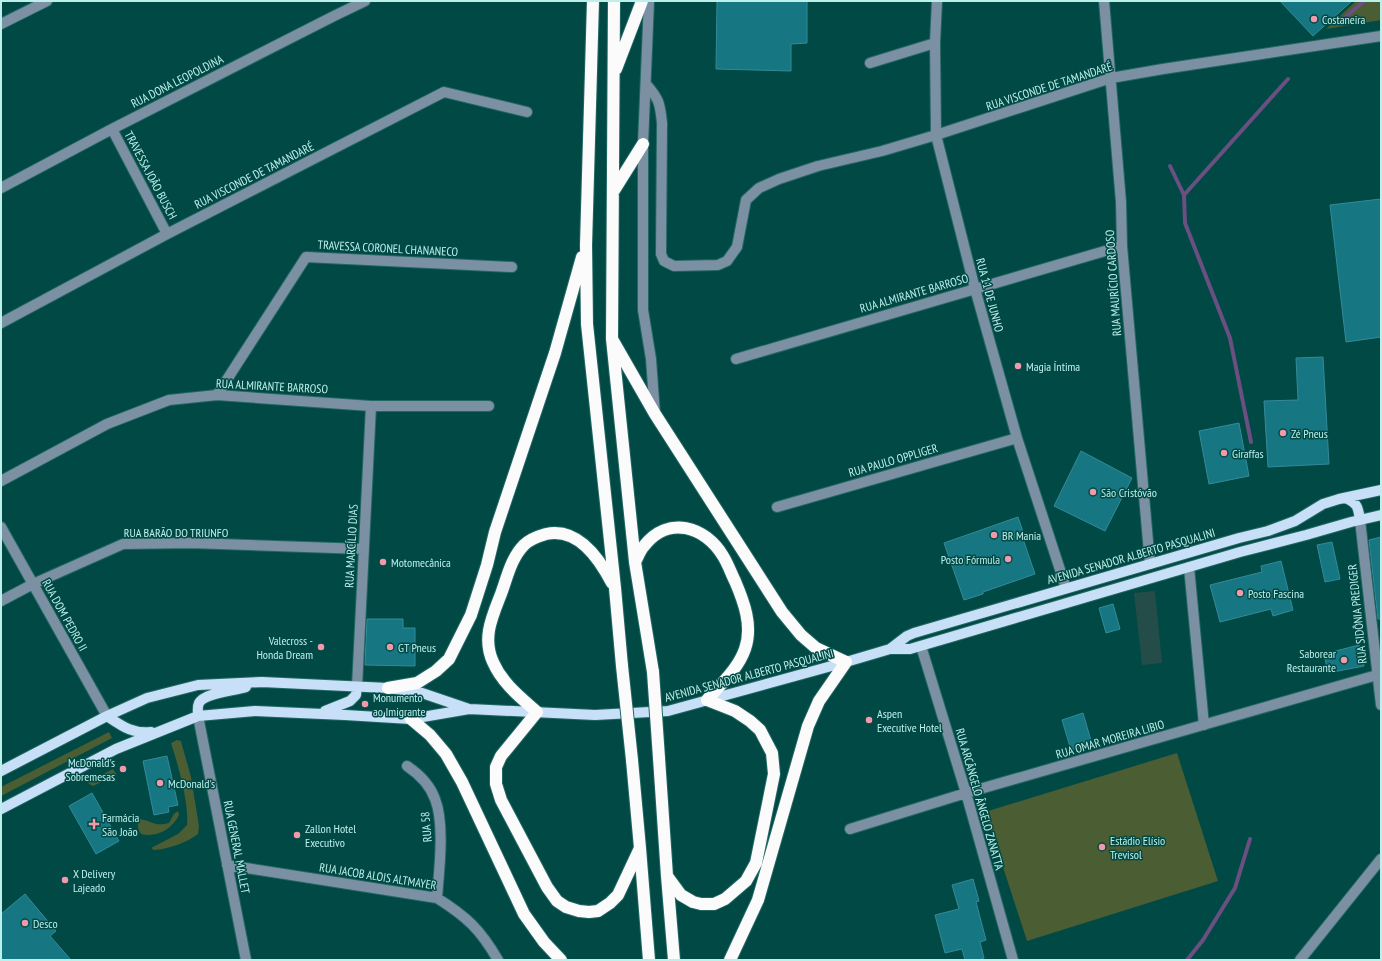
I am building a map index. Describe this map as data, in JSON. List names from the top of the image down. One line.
{"streets":{"main road":["AVENIDA SENADOR ALBERTO PASQUALINI"],"street":["RUA DONA LEOPOLDINA","RUA VISCONDE DE TAMANDARÉ","TRAVESSA JOÃO BUSCH","TRAVESSA CORONEL CHANANECO","RUA MAURÍCIO CARDOSO","RUA ALMIRANTE BARROSO","RUA 11 DE JUNHO","RUA PAULO OPPLIGER","RUA BARÃO DO TRIUNFO","RUA MARCÍLIO DIAS","RUA SIDÔNIA PREDIGER","RUA DOM PEDRO II","RUA OMAR MOREIRA LIBIO","RUA ARCÂNGELO ÂNGELO ZANATTA","RUA 58","RUA GENERAL MALLET","RUA JACOB ALOIS ALTMAYER"]},"crossings":[["RUA DONA LEOPOLDINA","TRAVESSA JOÃO BUSCH"],["RUA VISCONDE DE TAMANDARÉ","TRAVESSA JOÃO BUSCH"],["RUA VISCONDE DE TAMANDARÉ","RUA MAURÍCIO CARDOSO"],["RUA VISCONDE DE TAMANDARÉ","RUA 11 DE JUNHO"],["TRAVESSA CORONEL CHANANECO","RUA ALMIRANTE BARROSO"],["RUA MAURÍCIO CARDOSO","RUA ALMIRANTE BARROSO"],["RUA MAURÍCIO CARDOSO","AVENIDA SENADOR ALBERTO PASQUALINI"],["RUA ALMIRANTE BARROSO","RUA 11 DE JUNHO"],["RUA ALMIRANTE BARROSO","RUA MARCÍLIO DIAS"],["RUA 11 DE JUNHO","RUA PAULO OPPLIGER"],["RUA 11 DE JUNHO","AVENIDA SENADOR ALBERTO PASQUALINI"],["RUA BARÃO DO TRIUNFO","RUA MARCÍLIO DIAS"],["RUA BARÃO DO TRIUNFO","RUA DOM PEDRO II"],["RUA MARCÍLIO DIAS","AVENIDA SENADOR ALBERTO PASQUALINI"],["AVENIDA SENADOR ALBERTO PASQUALINI","RUA SIDÔNIA PREDIGER"],["AVENIDA SENADOR ALBERTO PASQUALINI","RUA DOM PEDRO II"],["AVENIDA SENADOR ALBERTO PASQUALINI","RUA ARCÂNGELO ÂNGELO ZANATTA"],["AVENIDA SENADOR ALBERTO PASQUALINI","RUA GENERAL MALLET"],["RUA SIDÔNIA PREDIGER","RUA OMAR MOREIRA LIBIO"],["RUA OMAR MOREIRA LIBIO","RUA ARCÂNGELO ÂNGELO ZANATTA"],["RUA 58","RUA JACOB ALOIS ALTMAYER"],["RUA GENERAL MALLET","RUA JACOB ALOIS ALTMAYER"]],"places":{"other":["Costaneira","Magia Íntima","Zé Pneus","Giraffas","São Cristóvão","BR Mania","Posto Fórmula","Motomecânica","Posto Fascina","Valecross - Honda Dream","GT Pneus","Saborear Restaurante","Monumento ao Imigrante","Aspen Executive Hotel","McDonald's Sobremesas","McDonald's","Zallon Hotel Executivo","Estádio Elísio Trevisol","X Delivery Lajeado","Desco"],"health":["Farmácia São João"]}}
